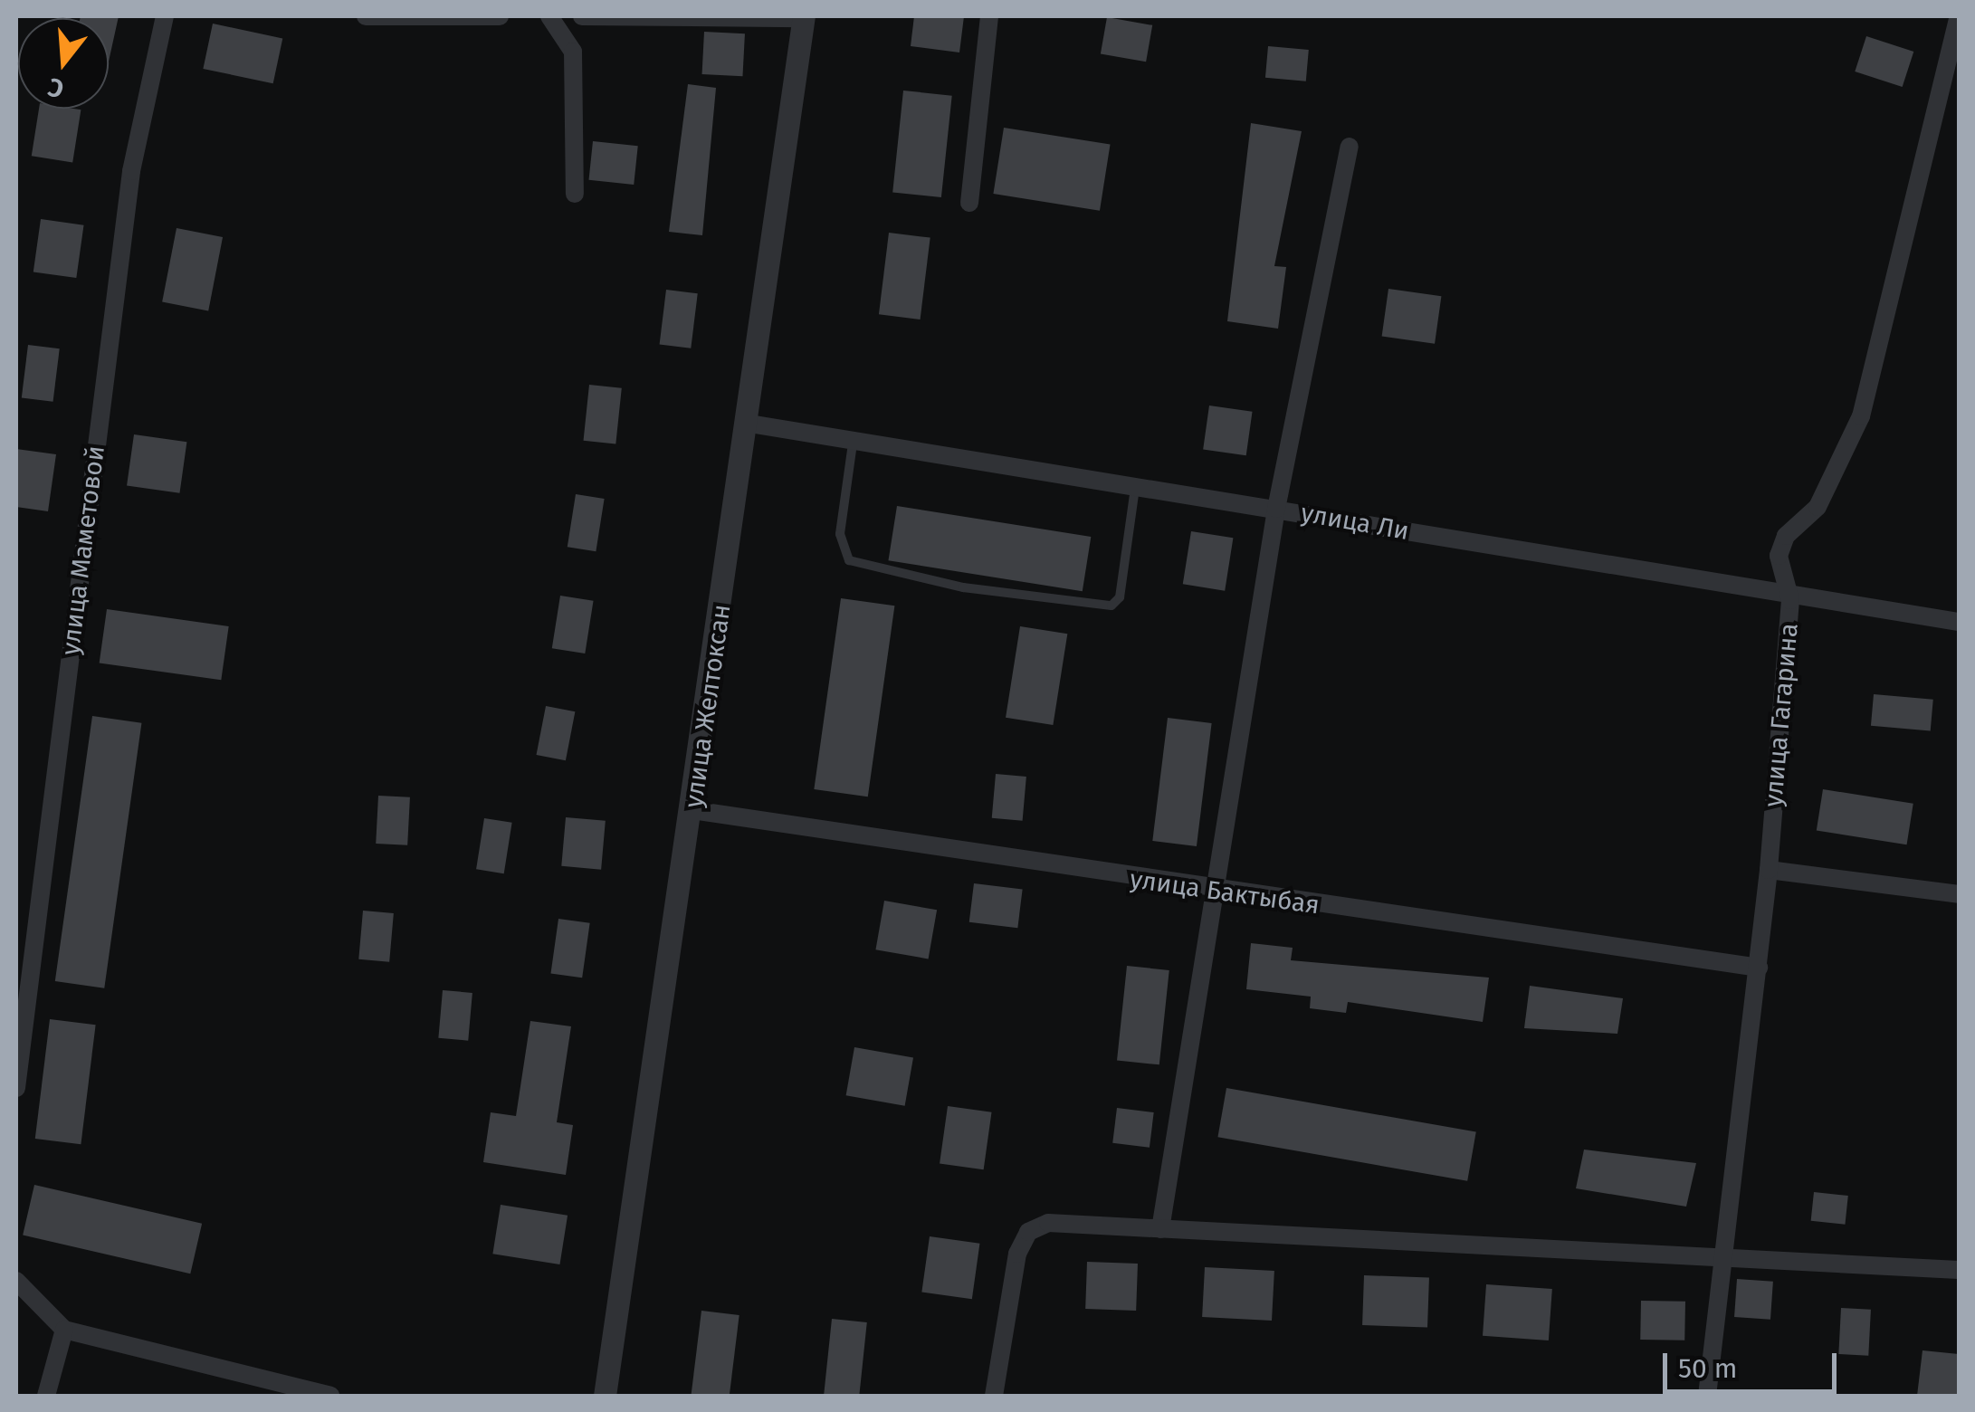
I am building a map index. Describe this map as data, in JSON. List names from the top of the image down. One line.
{"streets":{"street":["улица Ли","улица Маметовой","улица Желтоксан","улица Гагарина","улица Бактыбая"]},"crossings":[["улица Ли","улица Желтоксан"],["улица Ли","улица Гагарина"],["улица Желтоксан","улица Бактыбая"],["улица Гагарина","улица Бактыбая"]],"scale_bar":"50 m","north":"bottom"}
